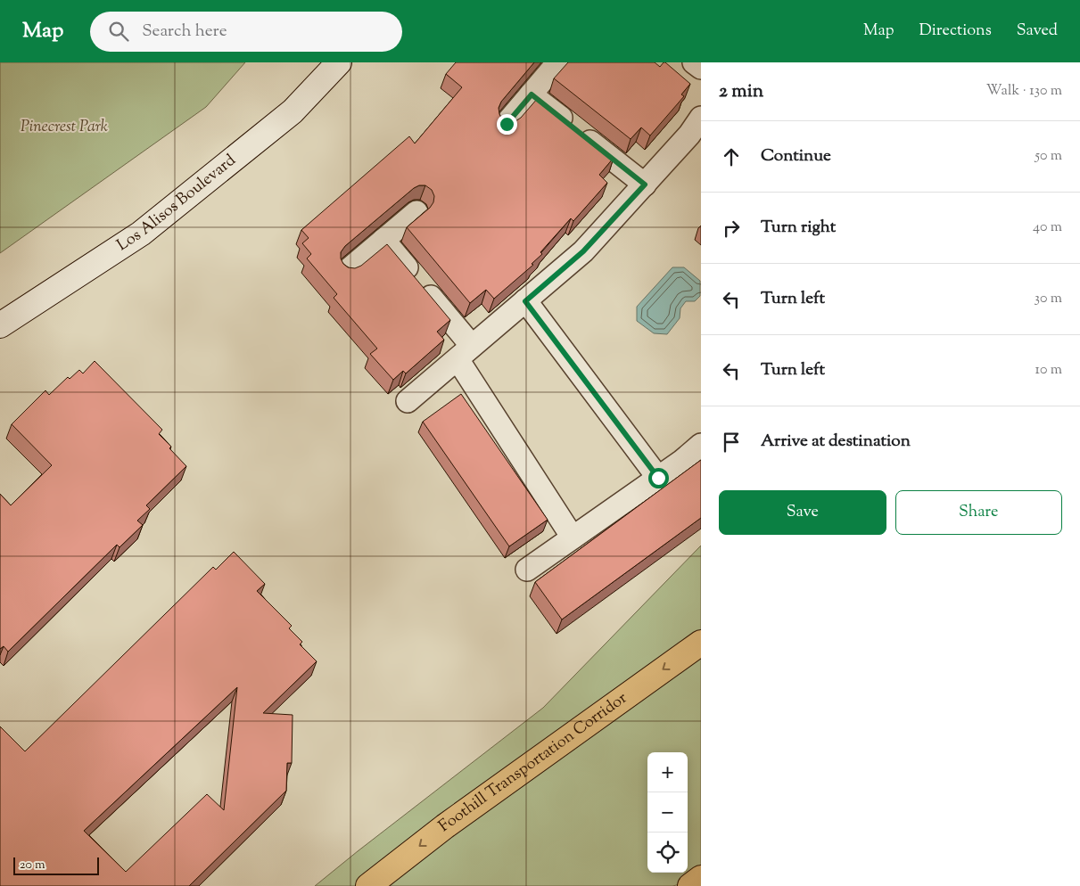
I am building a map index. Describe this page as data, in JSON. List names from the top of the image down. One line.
{"streets":{"highway":["Foothill Transportation Corridor"],"main road":["Los Alisos Boulevard"]},"one_way":["Foothill Transportation Corridor"],"parks":["Pinecrest Park"],"scale_bar":"20 m","page":{"header":"Map","search":"Search here","nav":["Map","Directions","Saved"],"heading":["2 min","Walk · 130 m"],"list":[["Continue","50 m"],["Turn right","40 m"],["Turn left","30 m"],["Turn left","10 m"],"Arrive at destination"],"buttons":["Save","Share"],"map_buttons":["+","−"],"scale":"20 m"}}
